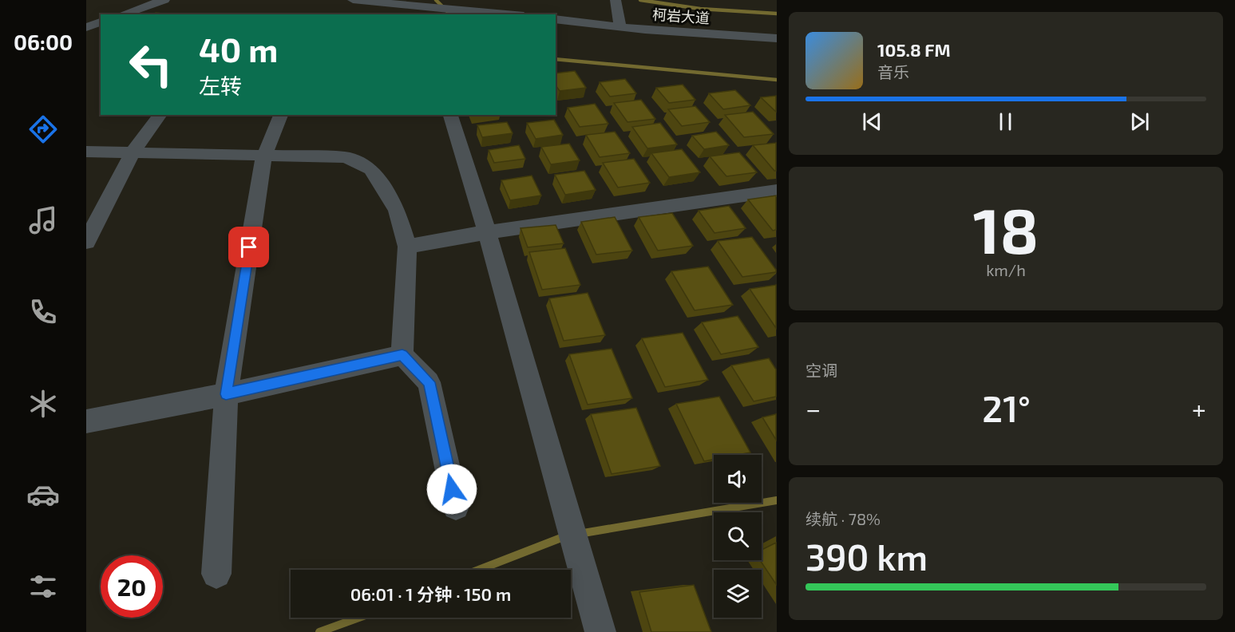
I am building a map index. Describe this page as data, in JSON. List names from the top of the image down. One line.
{"streets":{"street":["柯岩大道"]},"page":{"tabs":"06:00","turn":["40 m","左转"],"song":["105.8 FM","音乐"],"tile":[["18","km/h"],"空调",["续航 · 78%","390 km"]],"heat":["−","21°","+"],"limit":"20","trip":"06:01 · 1 分钟 · 150 m"}}
